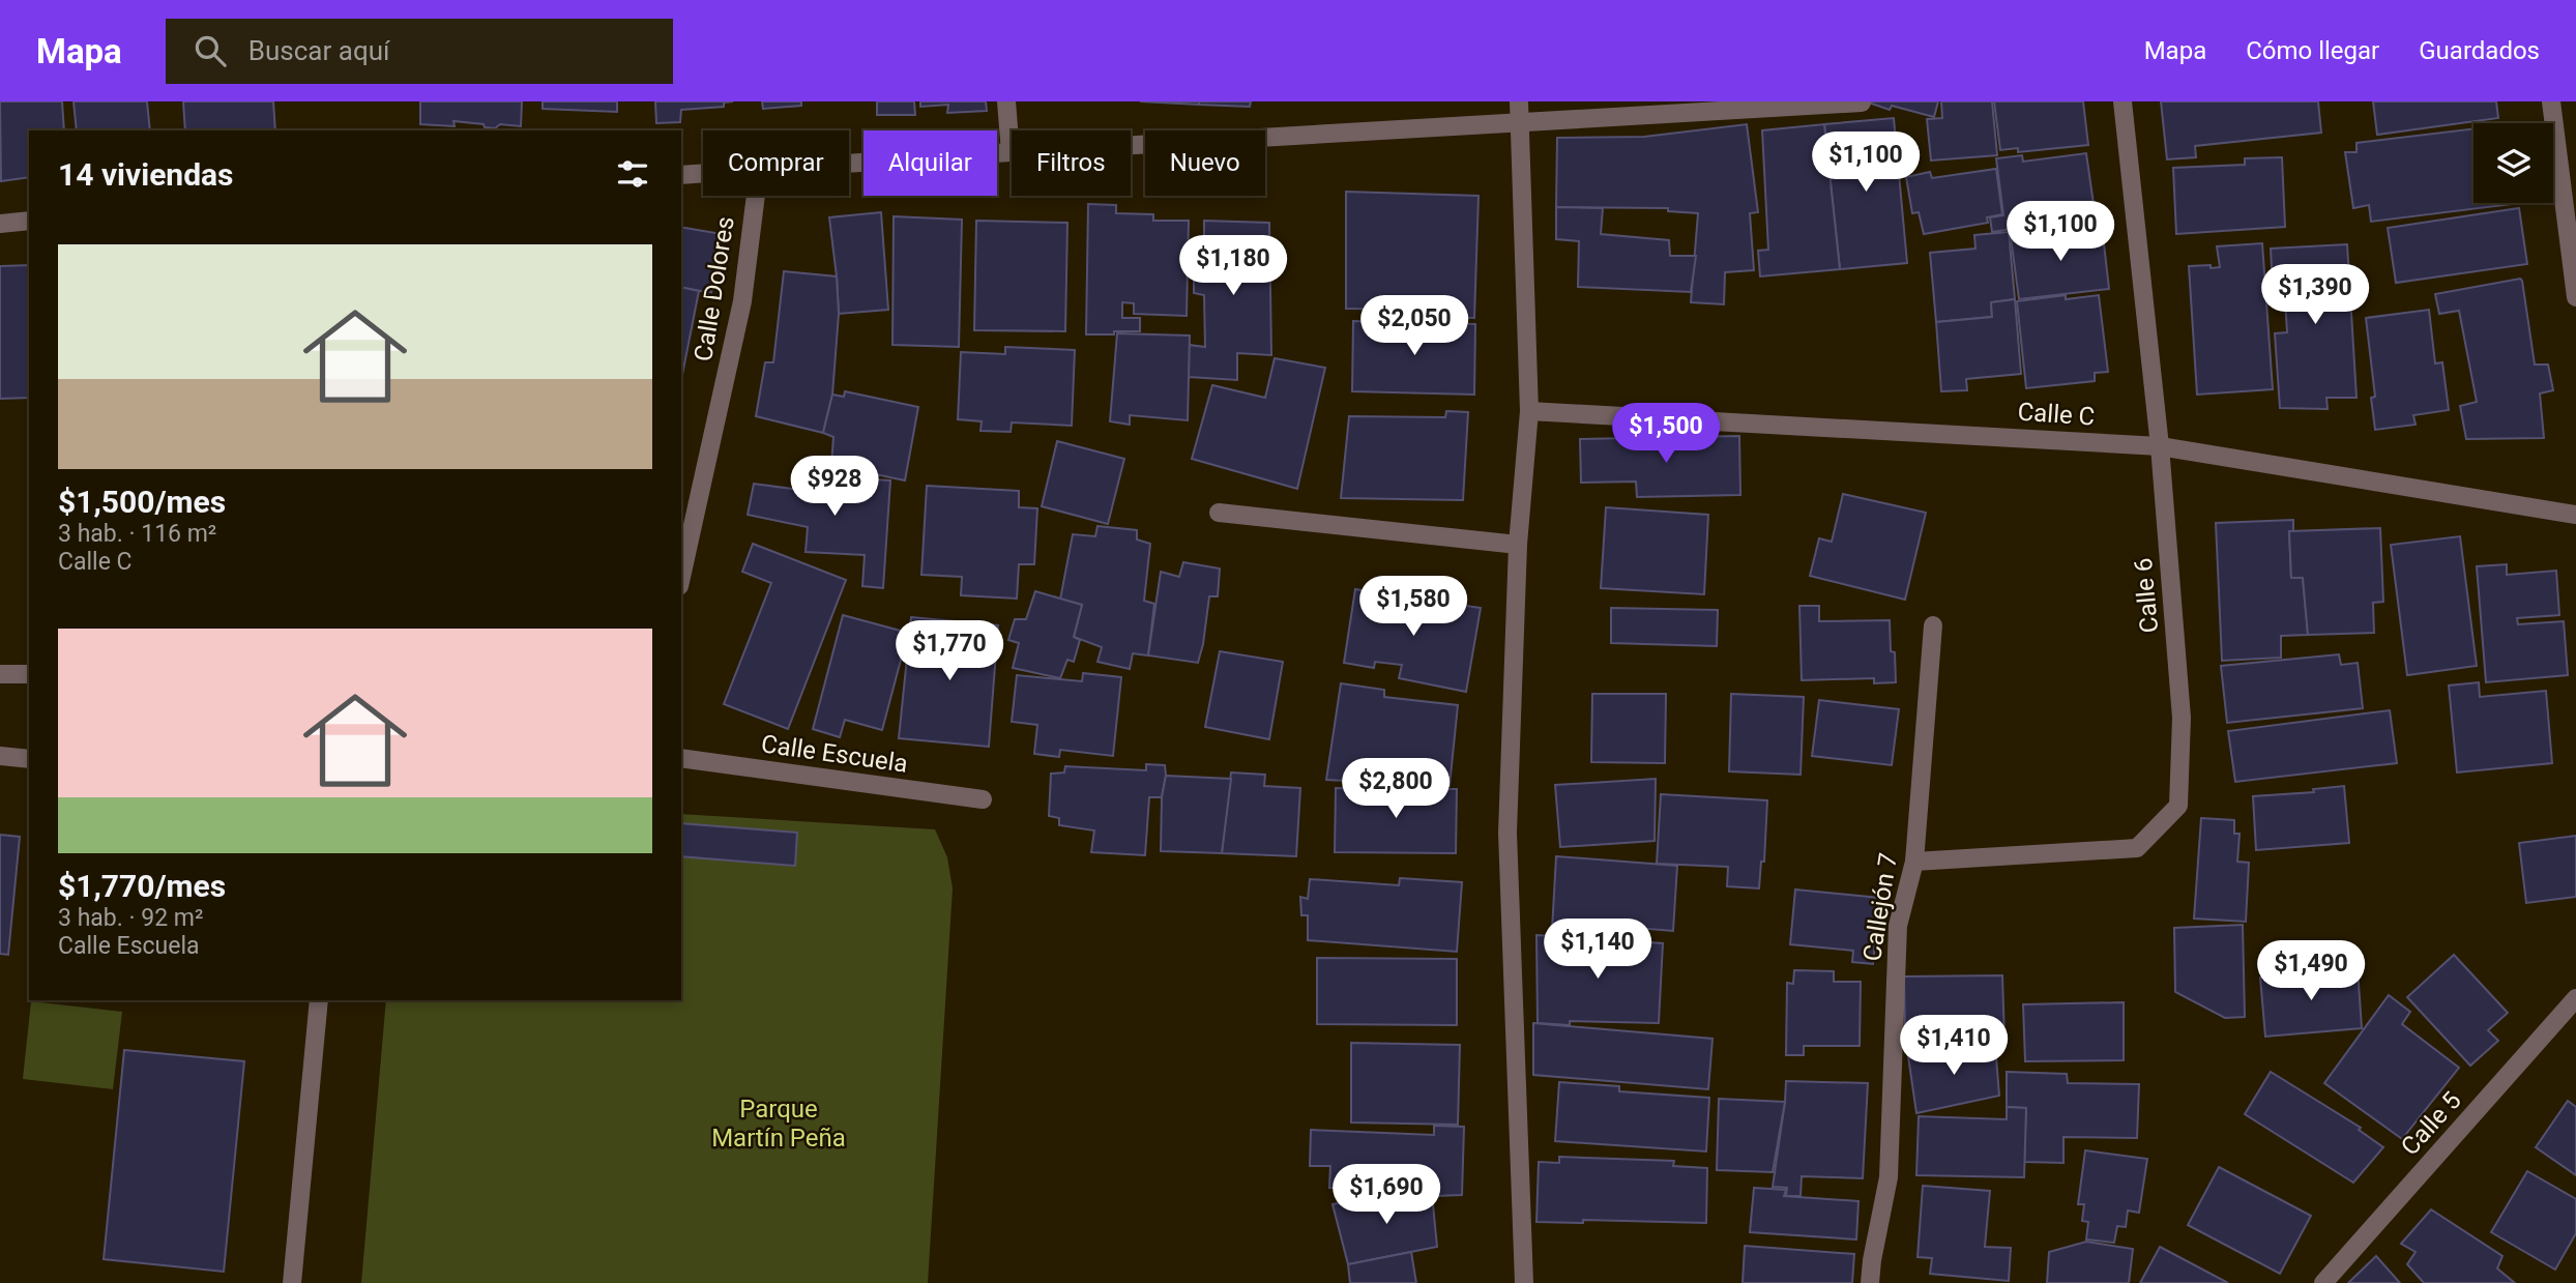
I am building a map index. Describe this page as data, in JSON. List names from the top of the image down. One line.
{"streets":{"street":["Calle Dolores","Calle C","Calle 6","Calle Escuela","Callejón 7","Calle 5"]},"crossings":[["Calle C","Calle 6"],["Calle 6","Callejón 7"]],"parks":["Parque Martín Peña"],"page":{"header":"Mapa","search":"Buscar aquí","nav":["Mapa","Cómo llegar","Guardados"],"chip":["Comprar","Alquilar","Filtros","Nuevo"],"heading":"14 viviendas","price":["$1,100","$1,100","$1,180","$1,390","$2,050","$1,500","$928","$1,580","$1,770","$2,800","$1,140","$1,490","$1,410","$1,690"],"list":[{"name":"$1,500/mes","note":"3 hab. · 116 m² · Calle C"},{"name":"$1,770/mes","note":"3 hab. · 92 m² · Calle Escuela"}]}}
